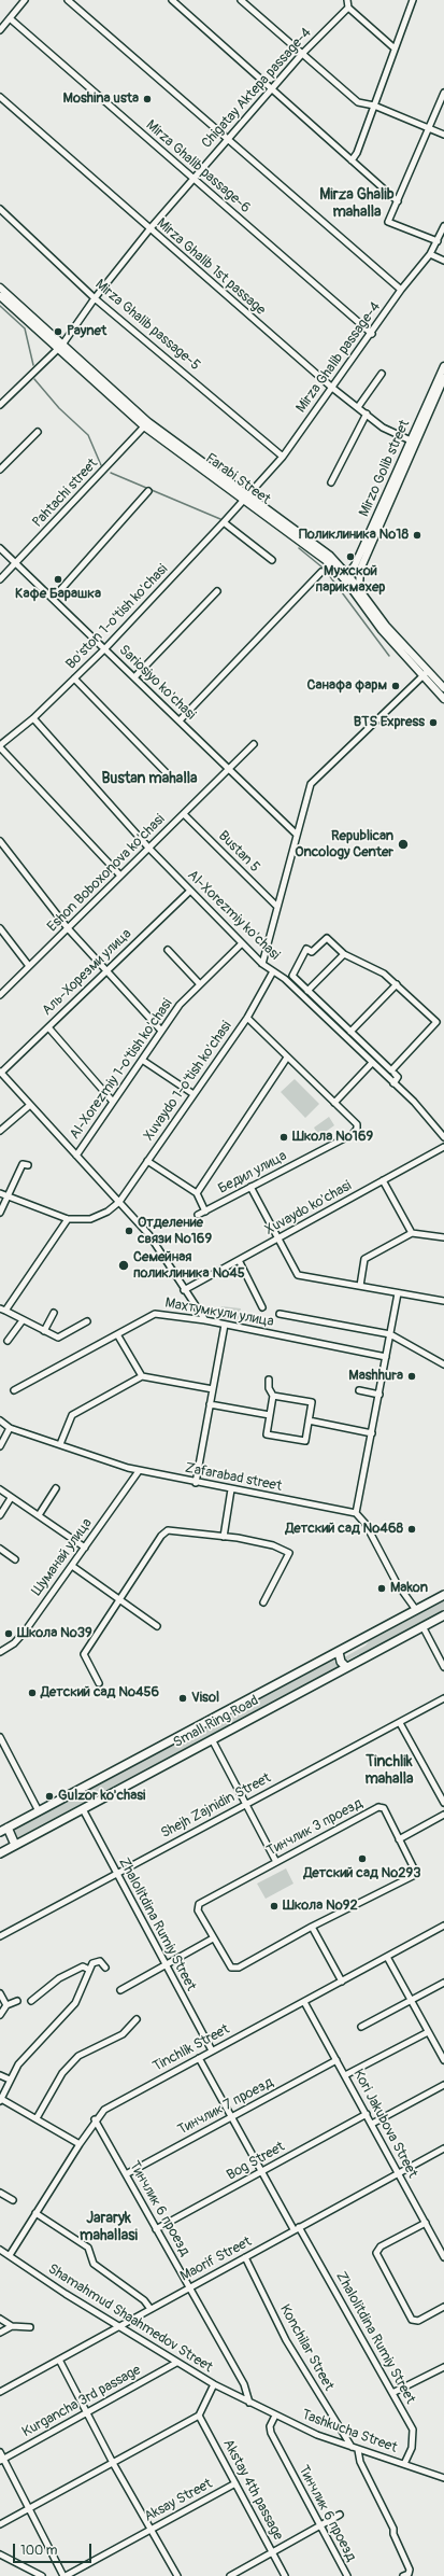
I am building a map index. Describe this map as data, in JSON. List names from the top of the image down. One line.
{"streets":{"highway":["Small Ring Road"],"main road":["Mirzo Golib street","Farabi Street"],"street":["Chigatay Aktepa passage-4","Mirza Ghalib passage-6","Mirza Ghalib 1st passage","Mirza Ghalib passage-5","Mirza Ghalib passage-4","Pahtachi street","Bo'ston 1-o'tish ko'chasi","Sariosiyo ko'chasi","Bustan 5","Eshon Boboxonova ko'chasi","Al-Xorezmiy ko'chasi","Аль-Хорезми улица","Al-Xorezmiy 1-o'tish ko'chasi","Xuvaydo 1-o'tish ko'chasi","Бедил улица","Xuvaydo ko'chasi","Махтумкули улица","Zafarabad street","Шуманай улица","Shejh Zajnidin Street","Тинчлик 3 проезд","Zhalolitdina Rumiy Street","Tinchlik Street","Тинчлик 7 проезд","Kori Jakubova Street","Bog Street","Тинчлик 6 проезд","Maorif Street","Shamahmud Shaahmedov Street","Konchilar Street","Kurgancha 3rd passage","Tashkucha Street","Akstay 4th passage","Aksay Street"]},"crossings":[["Chigatay Aktepa passage-4","Mirza Ghalib passage-6"],["Chigatay Aktepa passage-4","Mirza Ghalib 1st passage"],["Chigatay Aktepa passage-4","Mirza Ghalib passage-5"],["Chigatay Aktepa passage-4","Farabi Street"],["Mirza Ghalib passage-6","Mirza Ghalib passage-4"],["Mirza Ghalib 1st passage","Mirza Ghalib passage-4"],["Mirza Ghalib 1st passage","Mirzo Golib street"],["Mirza Ghalib passage-5","Mirza Ghalib passage-4"],["Mirza Ghalib passage-4","Farabi Street"],["Mirza Ghalib passage-4","Bo'ston 1-o'tish ko'chasi"],["Mirzo Golib street","Farabi Street"],["Farabi Street","Pahtachi street"],["Farabi Street","Bo'ston 1-o'tish ko'chasi"],["Pahtachi street","Sariosiyo ko'chasi"],["Bo'ston 1-o'tish ko'chasi","Sariosiyo ko'chasi"],["Bo'ston 1-o'tish ko'chasi","Al-Xorezmiy ko'chasi"],["Sariosiyo ko'chasi","Eshon Boboxonova ko'chasi"],["Bustan 5","Eshon Boboxonova ko'chasi"],["Eshon Boboxonova ko'chasi","Al-Xorezmiy ko'chasi"],["Al-Xorezmiy ko'chasi","Аль-Хорезми улица"],["Al-Xorezmiy ko'chasi","Al-Xorezmiy 1-o'tish ko'chasi"],["Al-Xorezmiy ko'chasi","Xuvaydo 1-o'tish ko'chasi"],["Xuvaydo 1-o'tish ko'chasi","Бедил улица"],["Zafarabad street","Шуманай улица"],["Small Ring Road","Zhalolitdina Rumiy Street"],["Shejh Zajnidin Street","Zhalolitdina Rumiy Street"],["Zhalolitdina Rumiy Street","Tinchlik Street"],["Zhalolitdina Rumiy Street","Тинчлик 7 проезд"],["Zhalolitdina Rumiy Street","Bog Street"],["Zhalolitdina Rumiy Street","Maorif Street"],["Zhalolitdina Rumiy Street","Tashkucha Street"],["Tinchlik Street","Kori Jakubova Street"],["Tinchlik Street","Тинчлик 6 проезд"],["Tinchlik Street","Shamahmud Shaahmedov Street"],["Тинчлик 7 проезд","Kori Jakubova Street"],["Тинчлик 7 проезд","Тинчлик 6 проезд"],["Kori Jakubova Street","Bog Street"],["Kori Jakubova Street","Maorif Street"],["Bog Street","Тинчлик 6 проезд"],["Тинчлик 6 проезд","Maorif Street"],["Тинчлик 6 проезд","Shamahmud Shaahmedov Street"],["Тинчлик 6 проезд","Tashkucha Street"],["Maorif Street","Shamahmud Shaahmedov Street"],["Maorif Street","Konchilar Street"],["Shamahmud Shaahmedov Street","Kurgancha 3rd passage"],["Shamahmud Shaahmedov Street","Tashkucha Street"],["Konchilar Street","Tashkucha Street"],["Akstay 4th passage","Aksay Street"]],"districts":["Mirza Ghalib mahalla","Bustan mahalla","Tinchlik mahalla","Jararyk mahallasi"],"places":["Moshina usta","Paynet","Поликлиника №18","Мужской парикмахер","Кафе Барашка","Санафа фарм","BTS Express","Republican Oncology Center","Школа №169","Отделение связи №169","Семейная поликлиника №45","Mashhura","Детский сад №468","Makon","Школа №39","Детский сад №456","Visol","Gulzor ko'chasi","Детский сад №293","Школа №92"],"scale_bar":"100 m"}
